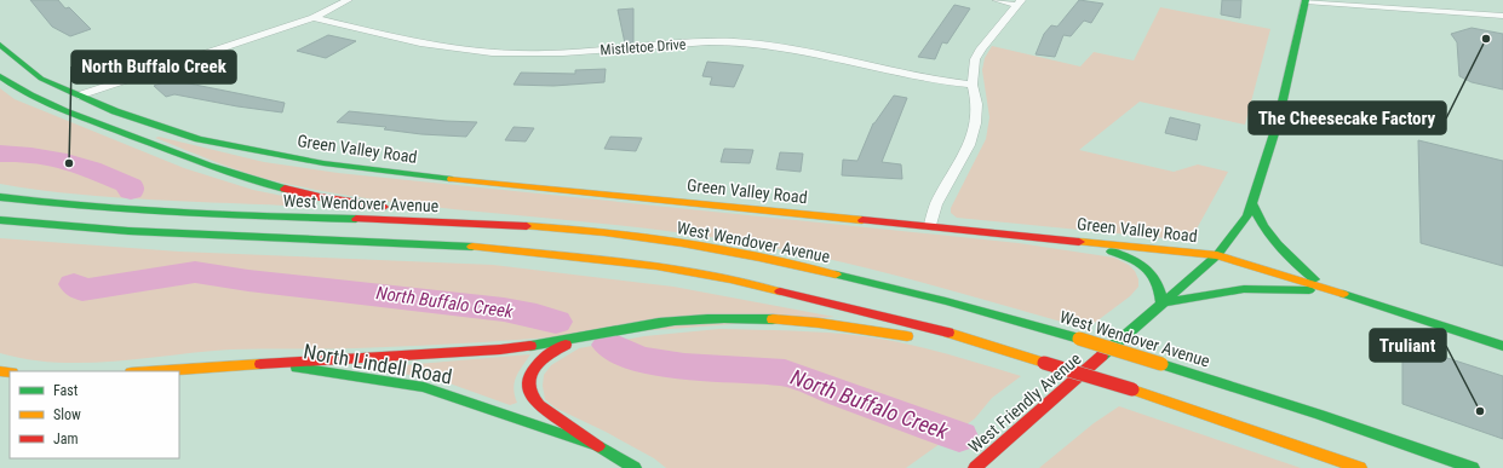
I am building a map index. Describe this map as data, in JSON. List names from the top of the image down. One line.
{"streets":{"main road":["Green Valley Road","West Wendover Avenue","North Lindell Road","West Friendly Avenue"],"street":["Mistletoe Drive"]},"crossings":[["Green Valley Road","West Friendly Avenue"]],"water":["North Buffalo Creek"],"places":["The Cheesecake Factory","North Buffalo Creek","Truliant"],"legend":["Fast","Slow","Jam"]}
